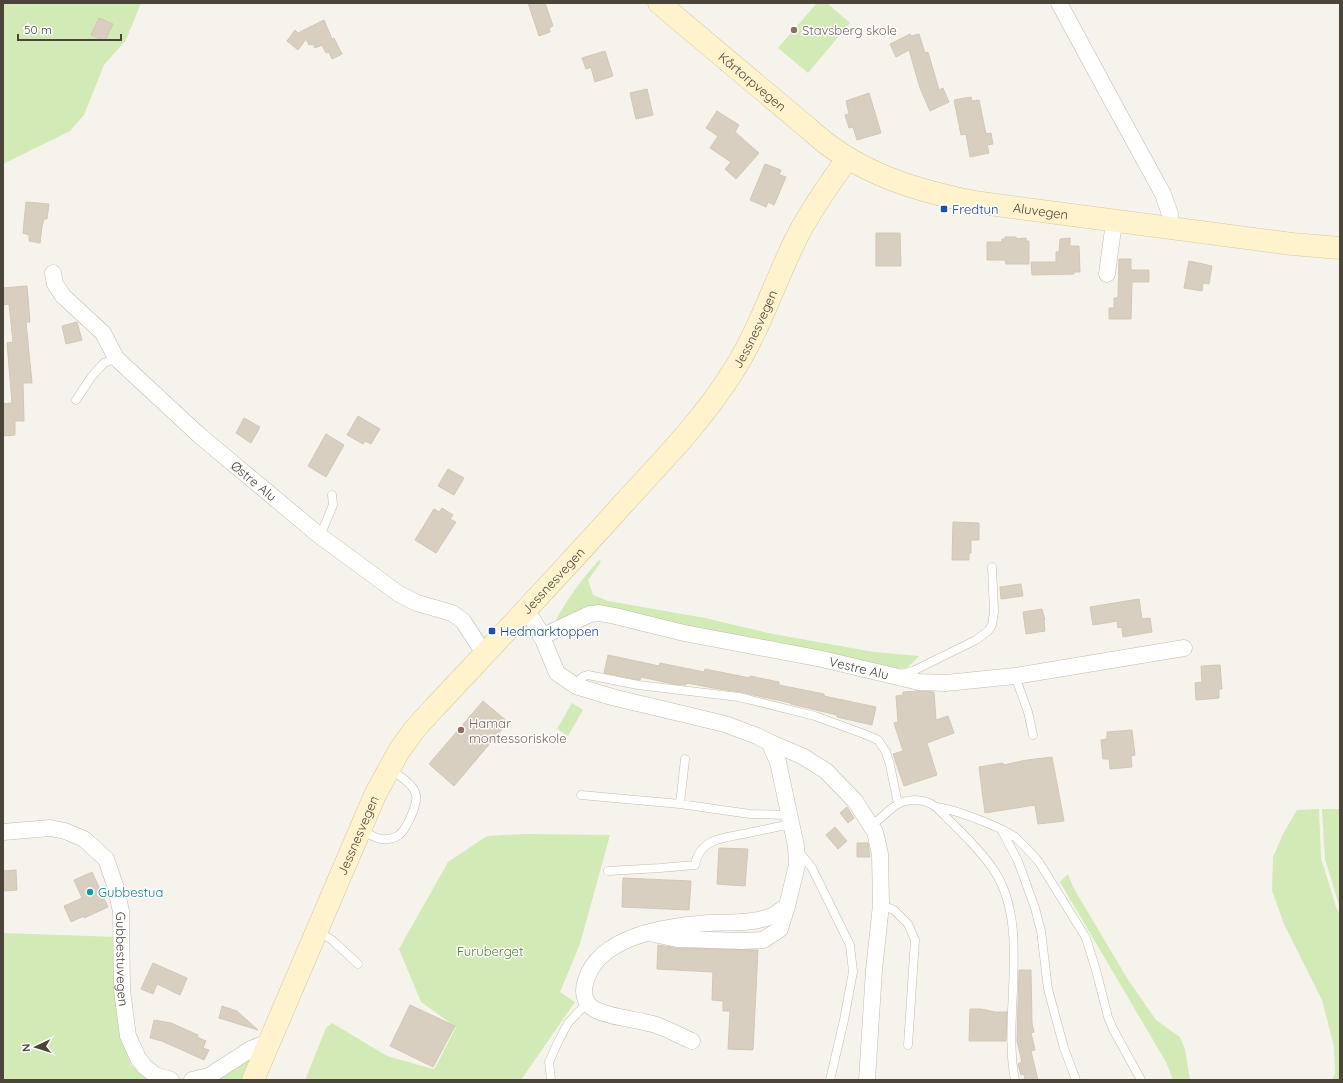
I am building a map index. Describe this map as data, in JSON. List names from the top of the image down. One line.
{"streets":{"main road":["Kårtorpvegen","Aluvegen","Jessnesvegen"],"street":["Østre Alu","Vestre Alu","Gubbestuvegen"]},"crossings":[["Kårtorpvegen","Aluvegen"],["Kårtorpvegen","Jessnesvegen"],["Aluvegen","Jessnesvegen"],["Jessnesvegen","Østre Alu"]],"parks":["Furuberget"],"places":{"other":["Stavsberg skole","Hamar montessoriskole","Gubbestua"],"transit":["Fredtun","Hedmarktoppen"]},"scale_bar":"50 m","north":"left"}
